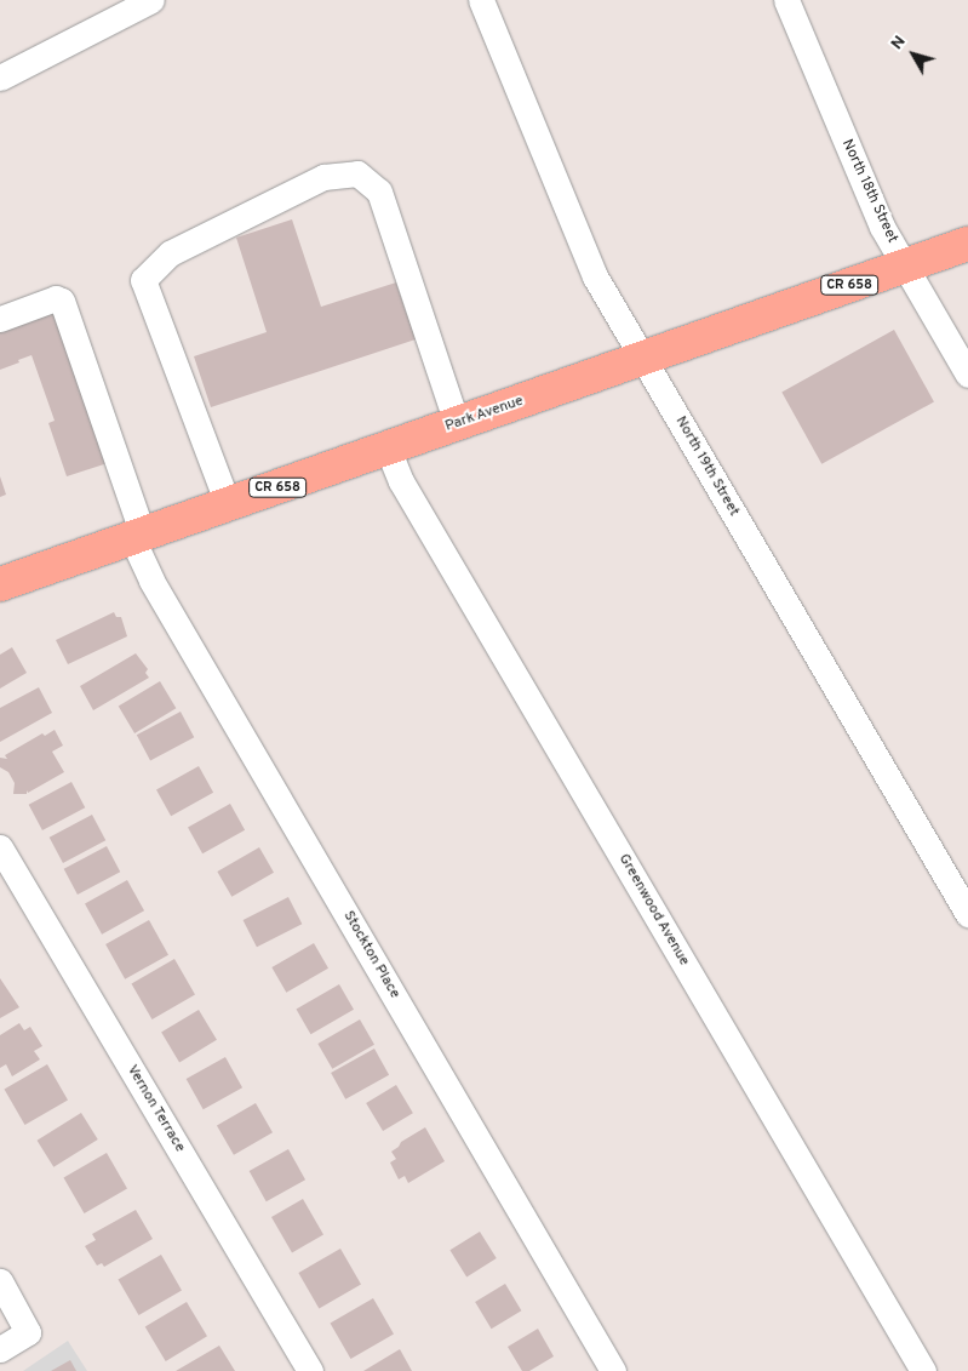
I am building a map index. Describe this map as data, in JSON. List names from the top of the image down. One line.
{"streets":{"main road":["CR 658","Park Avenue"],"street":["North 18th Street","North 19th Street","Greenwood Avenue","Stockton Place","Vernon Terrace"]},"crossings":[["North 18th Street","Park Avenue"],["Park Avenue","North 19th Street"],["Park Avenue","Greenwood Avenue"],["Park Avenue","Stockton Place"]],"north":"top left"}
